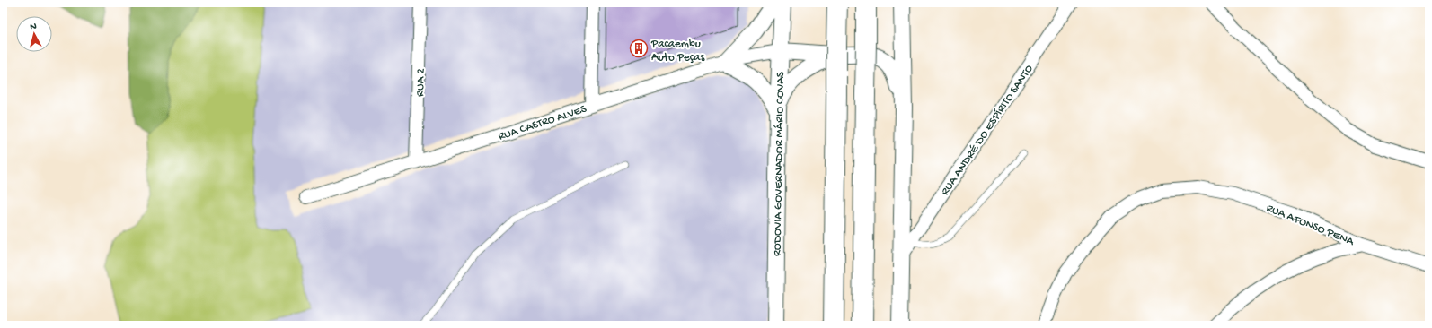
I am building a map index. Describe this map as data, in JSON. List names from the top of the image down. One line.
{"streets":{"street":["RUA 2","RUA CASTRO ALVES","RUA ANDRÉ DO ESPÍRITO SANTO","RODOVIA GOVERNADOR MÁRIO COVAS","RUA AFONSO PENA"]},"crossings":[["RUA 2","RUA CASTRO ALVES"],["RUA CASTRO ALVES","RODOVIA GOVERNADOR MÁRIO COVAS"]],"places":{"building":["Pacaembu Auto Peças"]},"north":"top"}
